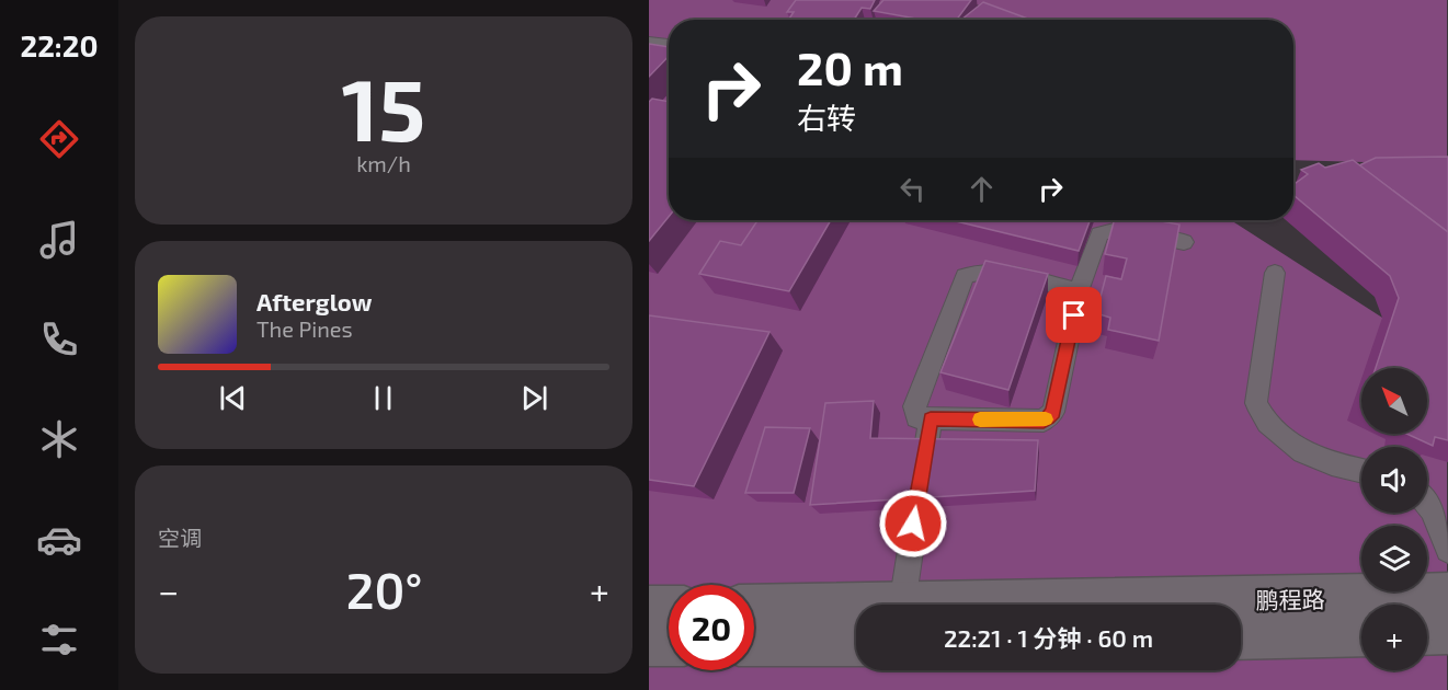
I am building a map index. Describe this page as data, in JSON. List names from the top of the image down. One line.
{"streets":{"main road":["鹏程路"]},"north":"top left","page":{"tabs":"22:20","tile":[["15","km/h"],"空调"],"turn":["20 m","右转"],"song":["Afterglow","The Pines"],"map_buttons":"+","heat":["−","20°","+"],"limit":"20","trip":"22:21 · 1 分钟 · 60 m"}}
